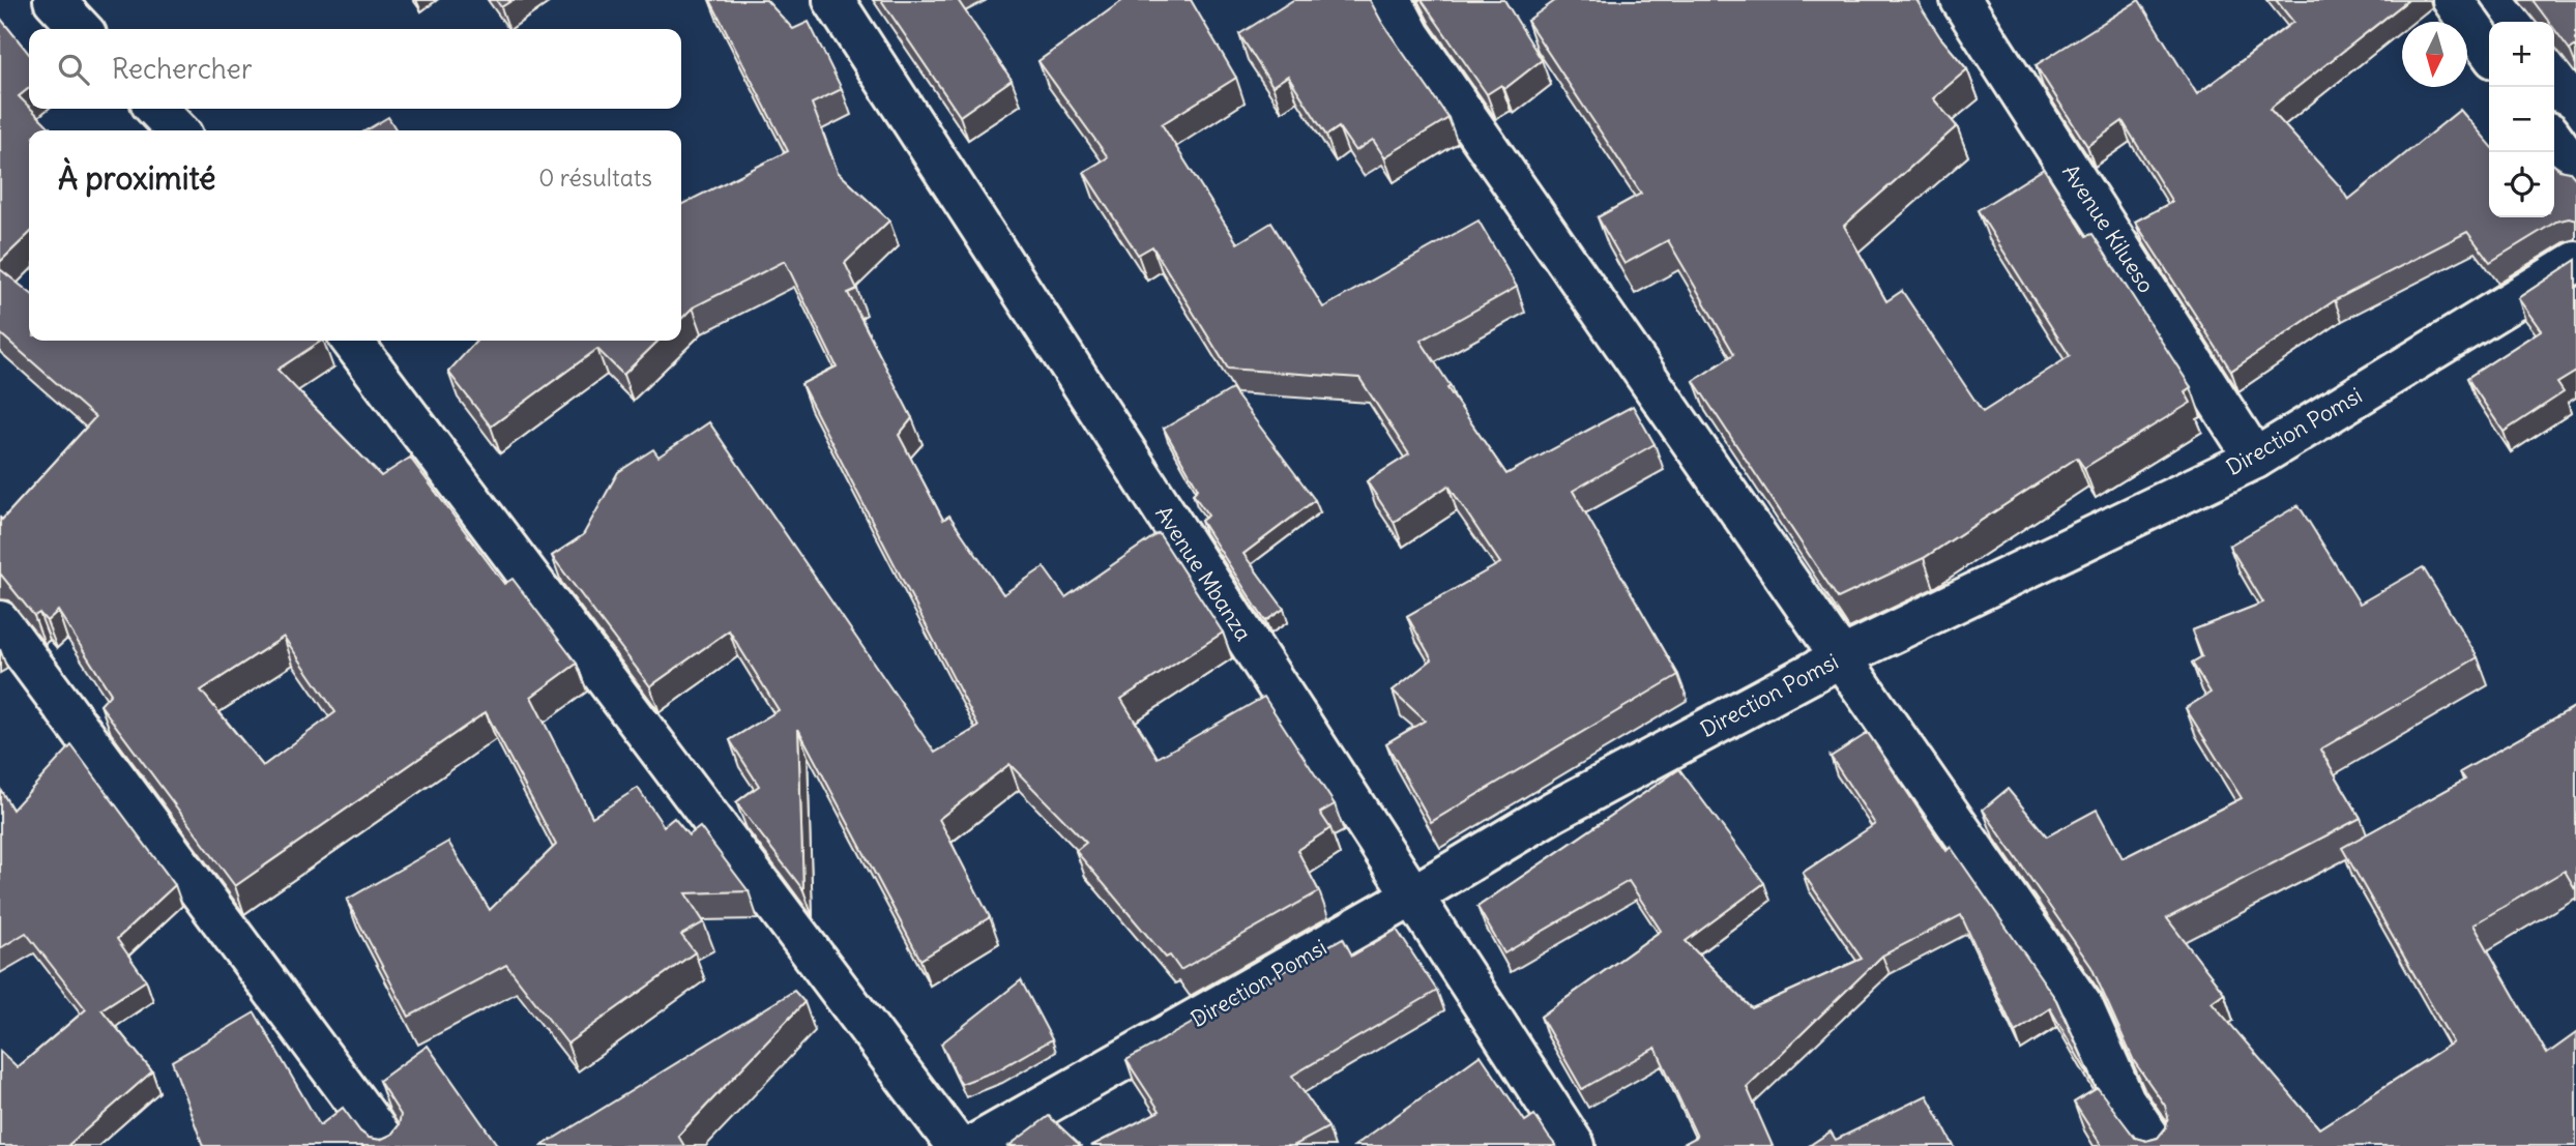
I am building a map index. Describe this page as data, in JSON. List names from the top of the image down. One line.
{"streets":{"street":["Avenue Kilueso","Direction Pomsi","Avenue Mbanza"]},"crossings":[["Avenue Kilueso","Direction Pomsi"],["Direction Pomsi","Avenue Mbanza"]],"north":"bottom","page":{"map_buttons":["+","−"],"search":"Rechercher","heading":["À proximité","0 résultats"]}}
